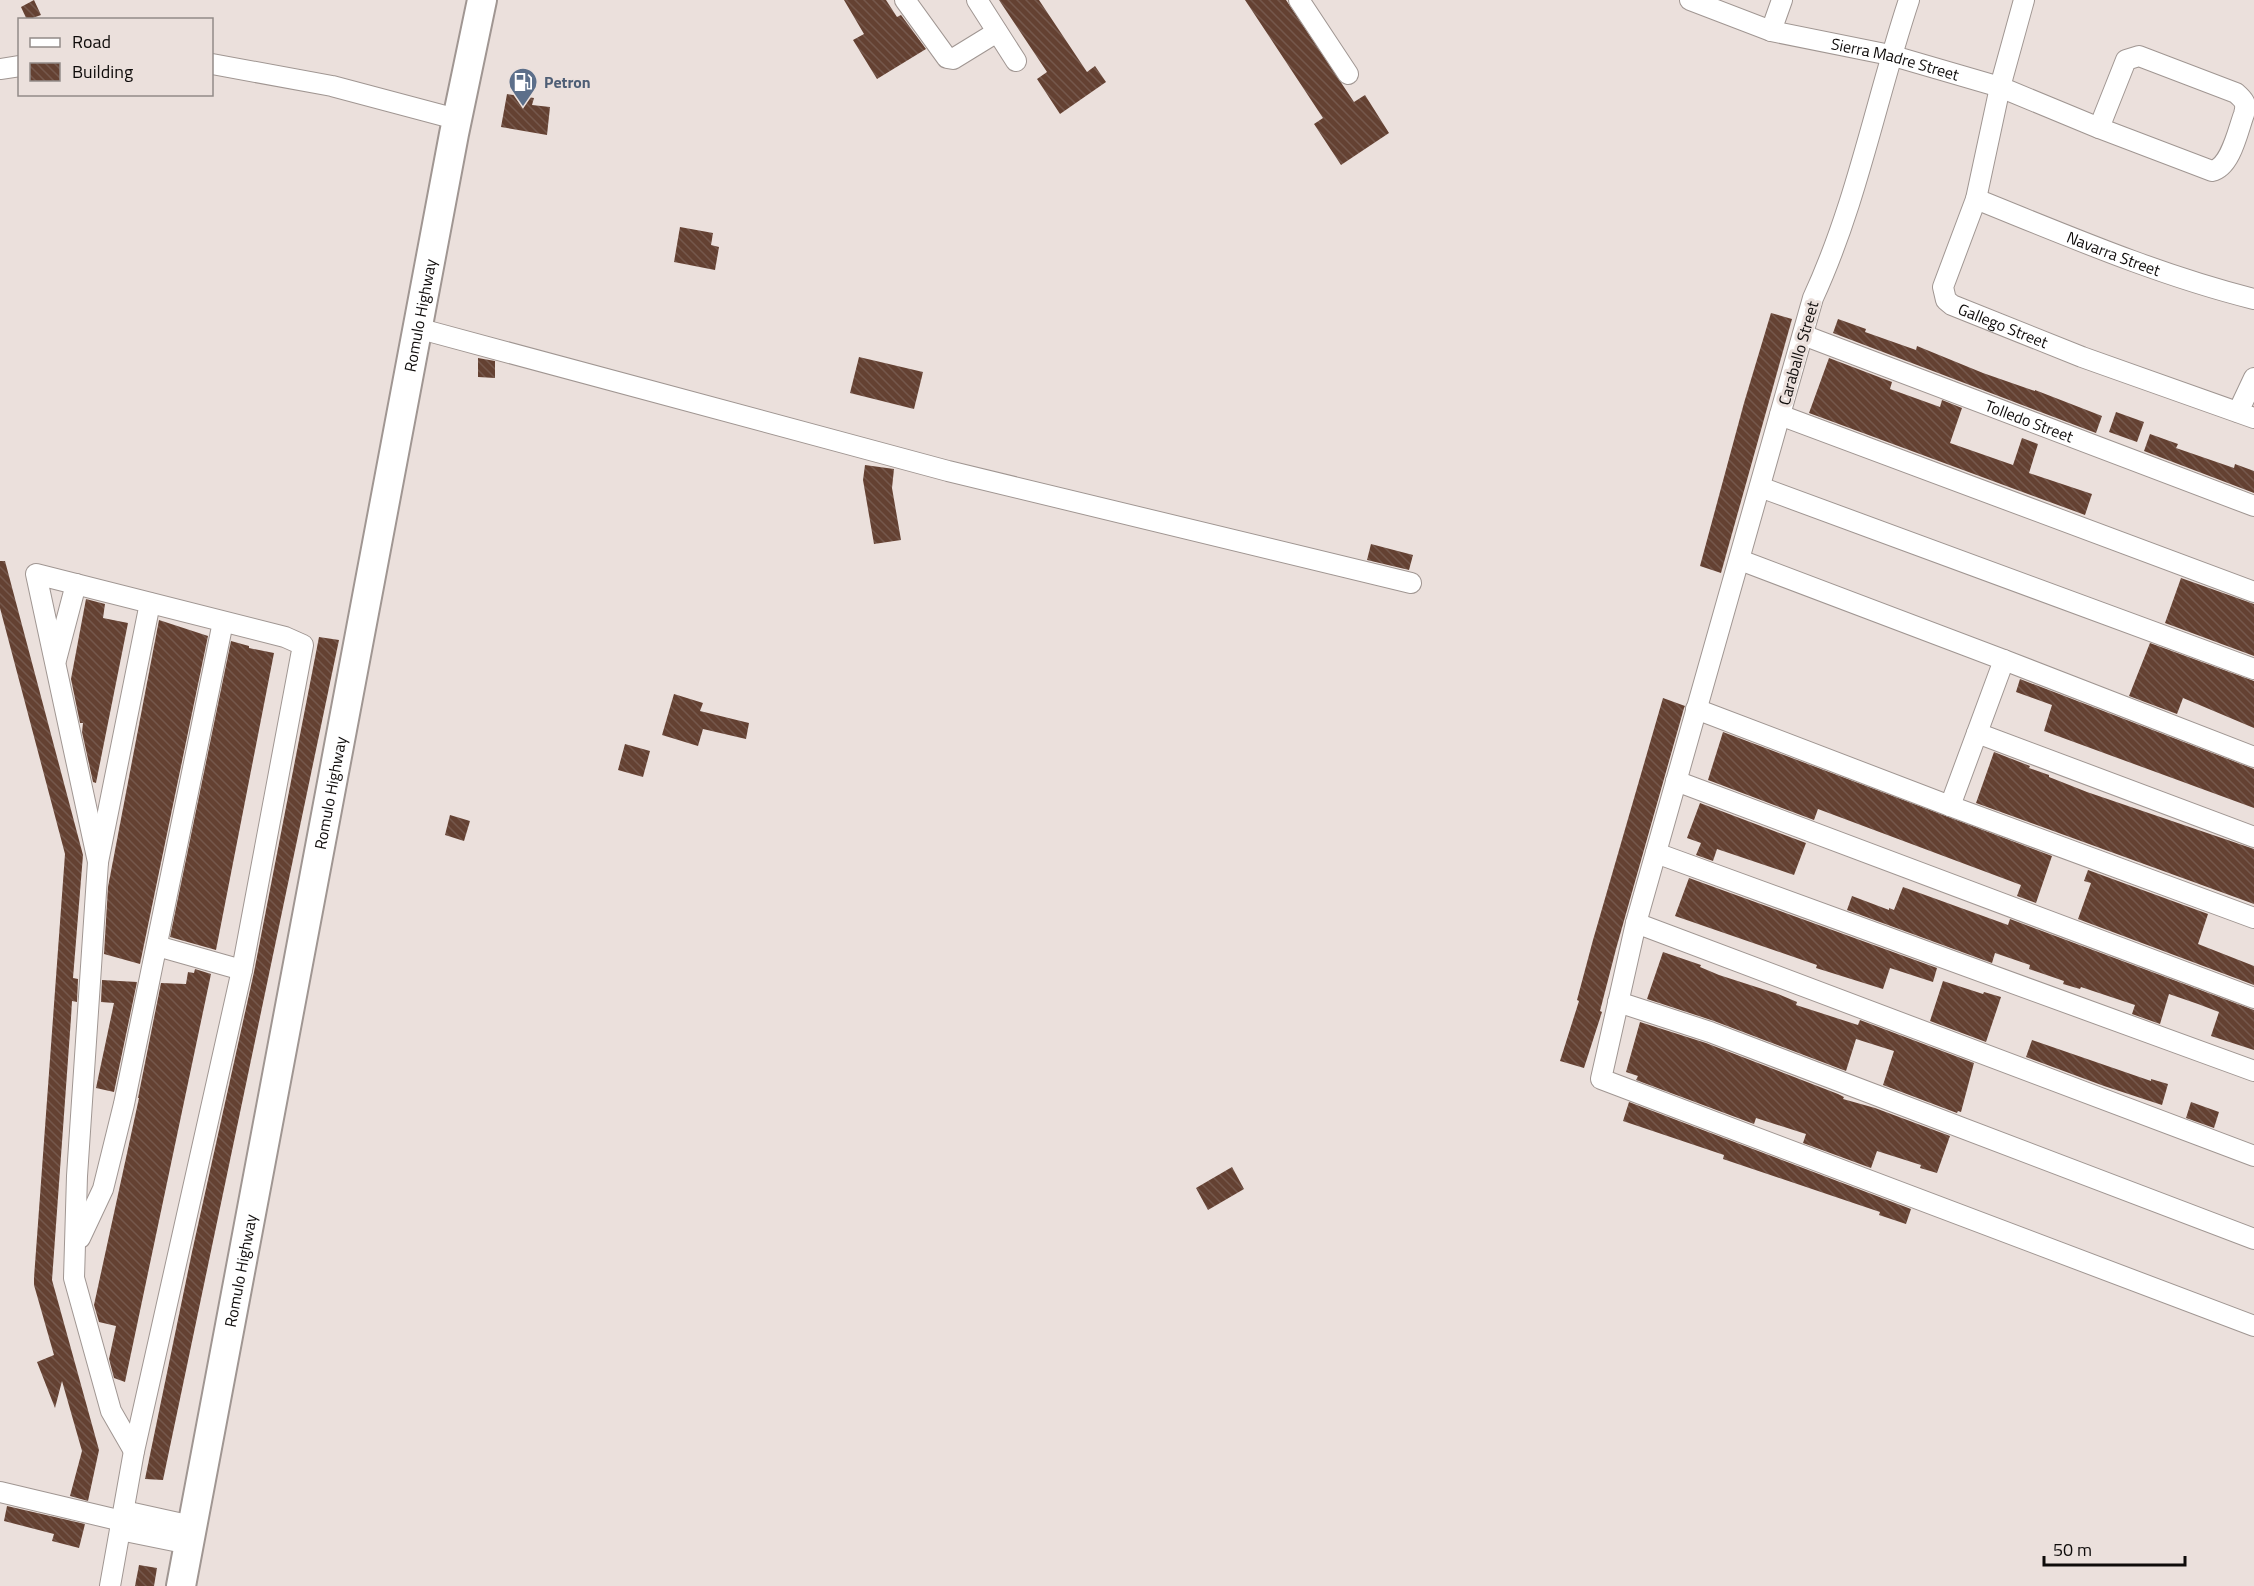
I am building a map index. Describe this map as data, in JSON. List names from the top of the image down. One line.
{"streets":{"highway":["Romulo Highway"],"street":["Sierra Madre Street","Navarra Street","Gallego Street","Caraballo Street","Tolledo Street"]},"crossings":[["Sierra Madre Street","Gallego Street"],["Sierra Madre Street","Caraballo Street"],["Navarra Street","Gallego Street"],["Caraballo Street","Tolledo Street"]],"places":{"fuel station":["Petron"]},"legend":["Road","Building"],"scale_bar":"50 m"}
